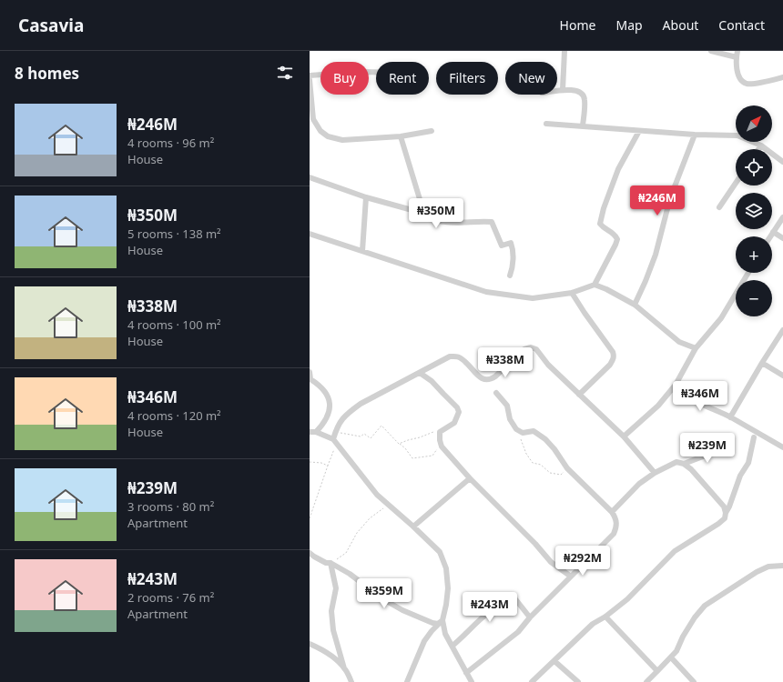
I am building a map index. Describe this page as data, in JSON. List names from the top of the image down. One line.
{"north":"top right","page":{"header":"Casavia","nav":["Home","Map","About","Contact"],"heading":"8 homes","chip":["Buy","Rent","Filters","New"],"list":[{"name":"₦246M","note":"4 rooms · 96 m² · House"},{"name":"₦350M","note":"5 rooms · 138 m² · House"},{"name":"₦338M","note":"4 rooms · 100 m² · House"},{"name":"₦346M","note":"4 rooms · 120 m² · House"},{"name":"₦239M","note":"3 rooms · 80 m² · Apartment"},{"name":"₦243M","note":"2 rooms · 76 m² · Apartment"}],"map_buttons":["+","−"],"price":["₦246M","₦350M","₦338M","₦346M","₦239M","₦292M","₦359M","₦243M"]}}
